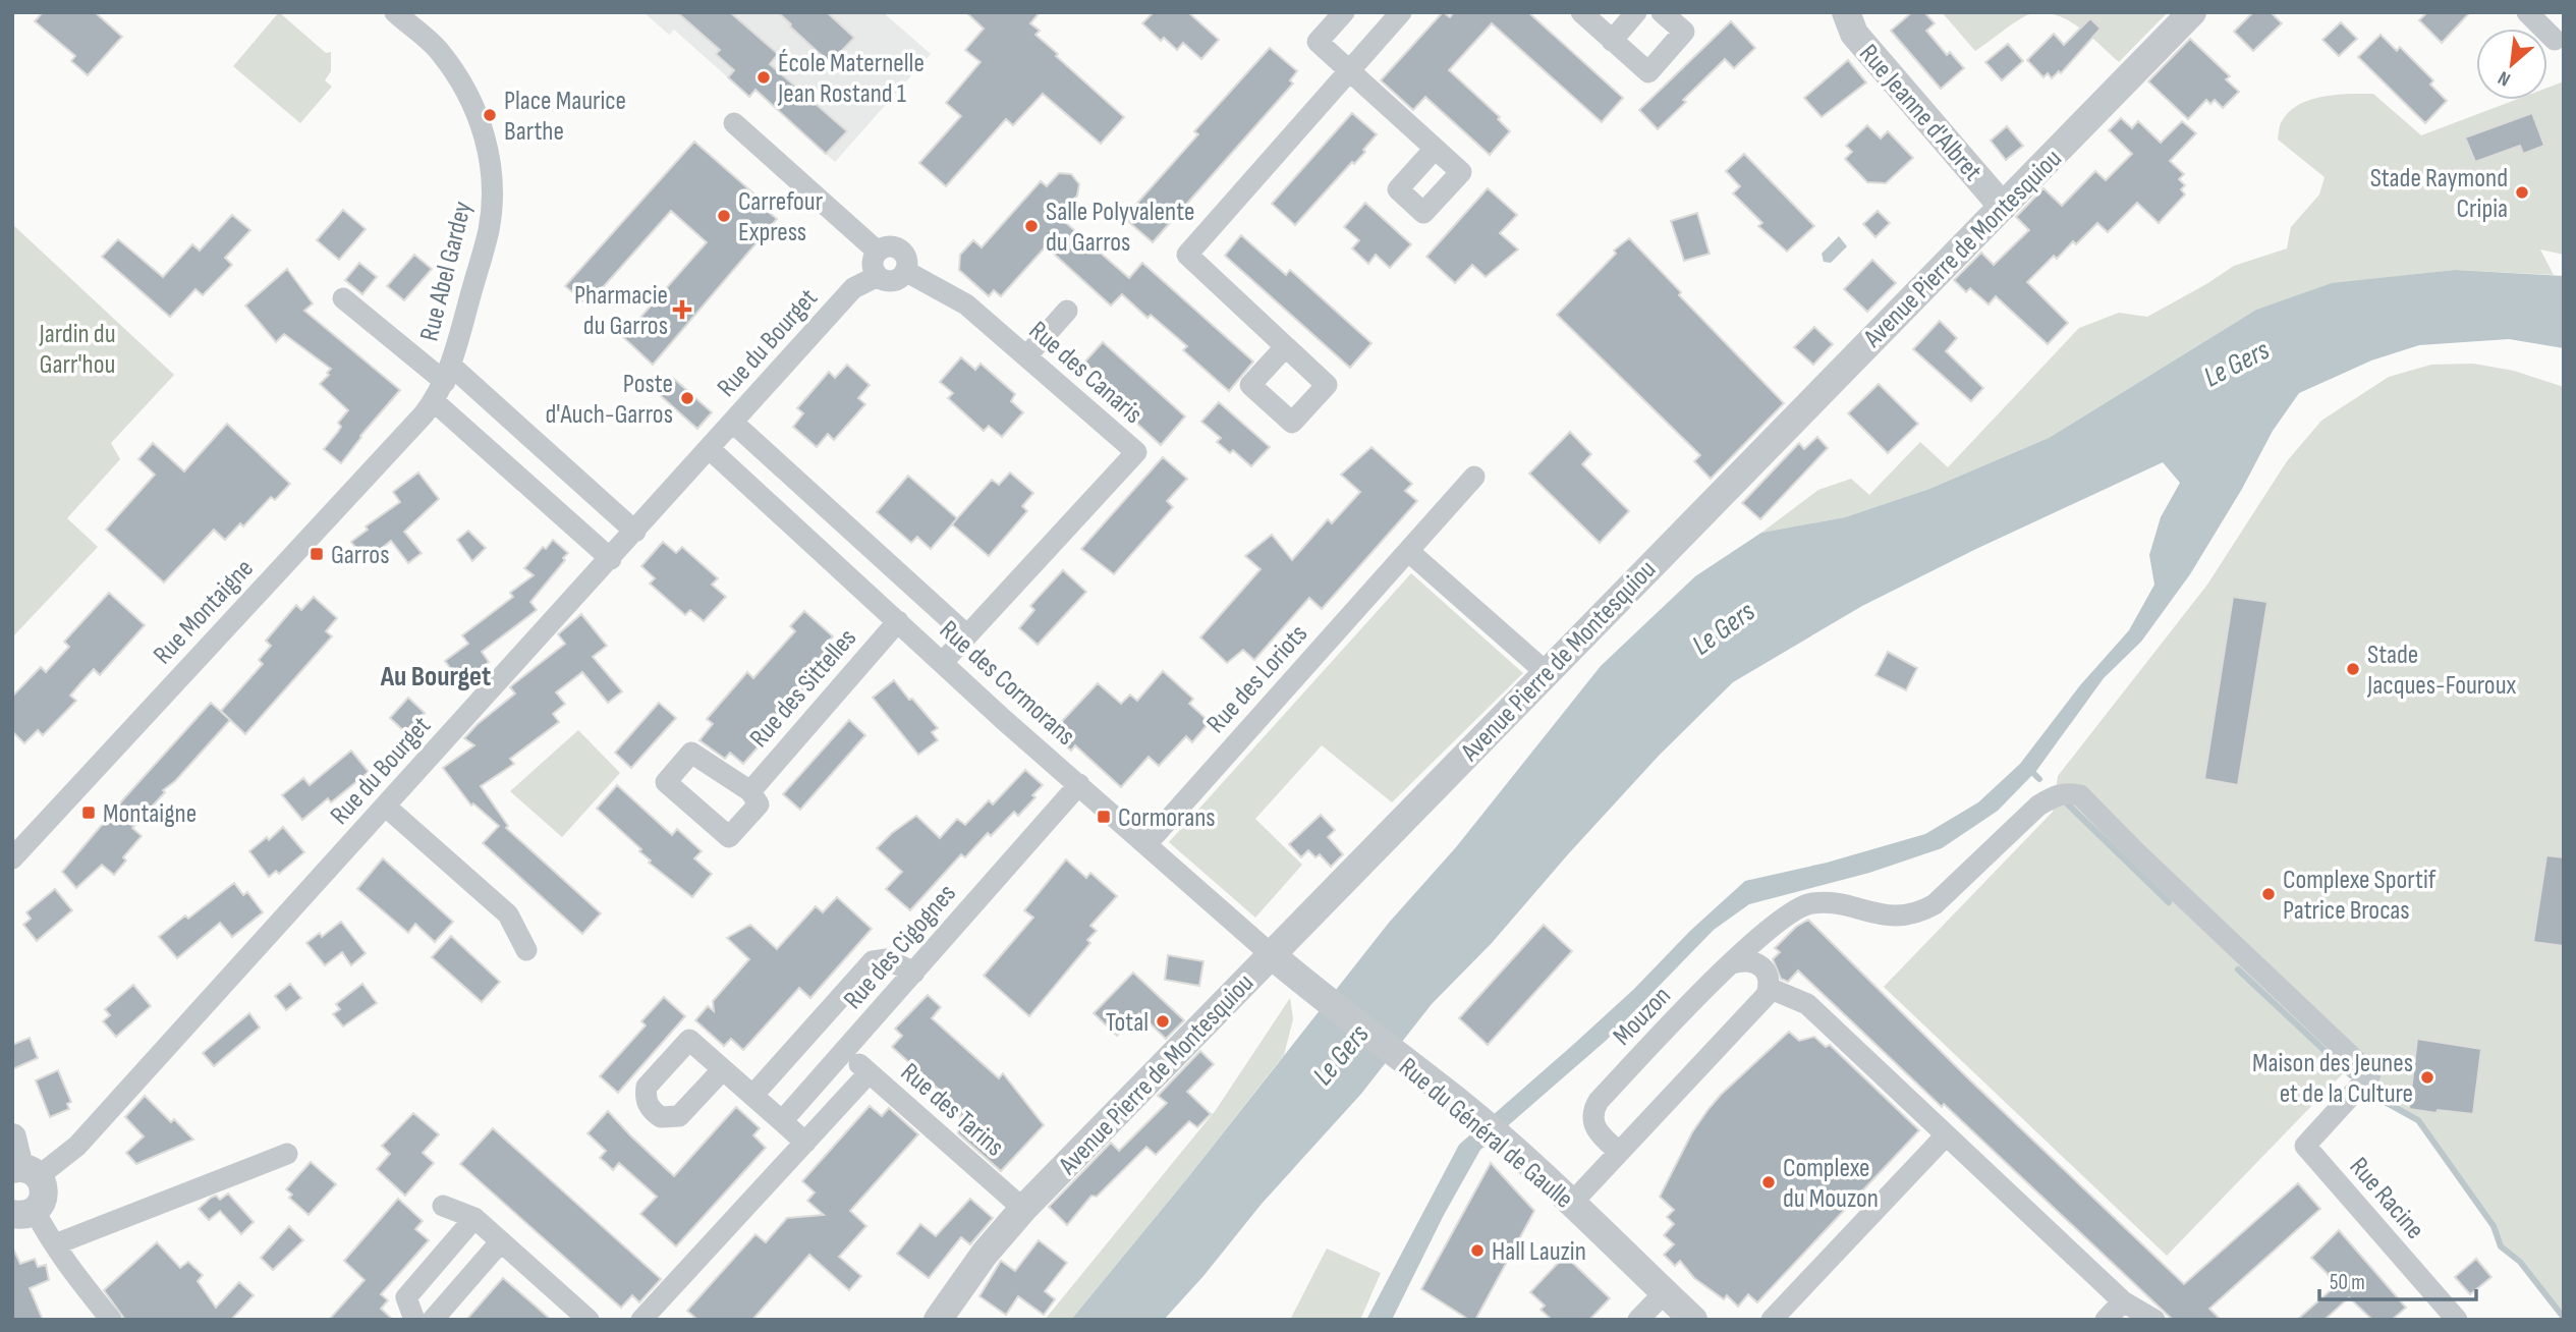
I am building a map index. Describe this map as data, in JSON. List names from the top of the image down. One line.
{"streets":{"street":["Rue Jeanne d'Albret","Avenue Pierre de Montesquiou","Rue Abel Gardey","Rue du Bourget","Rue des Canaris","Rue Montaigne","Rue des Loriots","Rue des Cormorans","Rue des Sittelles","Rue des Cigognes","Mouzon","Rue des Tarins","Rue du Général de Gaulle","Rue Racine"]},"crossings":[["Rue Jeanne d'Albret","Avenue Pierre de Montesquiou"],["Avenue Pierre de Montesquiou","Rue des Cormorans"],["Avenue Pierre de Montesquiou","Rue des Tarins"],["Avenue Pierre de Montesquiou","Rue du Général de Gaulle"],["Rue Abel Gardey","Rue Montaigne"],["Rue du Bourget","Rue des Canaris"],["Rue du Bourget","Rue des Cormorans"],["Rue des Canaris","Rue des Cormorans"],["Rue des Loriots","Rue des Cormorans"],["Rue des Cormorans","Rue des Sittelles"],["Rue des Cormorans","Rue des Cigognes"],["Rue des Cormorans","Rue du Général de Gaulle"],["Rue des Cigognes","Rue des Tarins"],["Mouzon","Rue Racine"]],"districts":["Au Bourget"],"water":["Le Gers"],"parks":["Jardin du Garr'hou"],"places":{"other":["École Maternelle Jean Rostand 1","Place Maurice Barthe","Stade Raymond Cripia","Carrefour Express","Salle Polyvalente du Garros","Poste d'Auch-Garros","Stade Jacques-Fouroux","Complexe Sportif Patrice Brocas","Total","Maison des Jeunes et de la Culture","Complexe du Mouzon","Hall Lauzin"],"health":["Pharmacie du Garros"],"transit":["Garros","Montaigne","Cormorans"]},"scale_bar":"50 m","north":"bottom left"}
